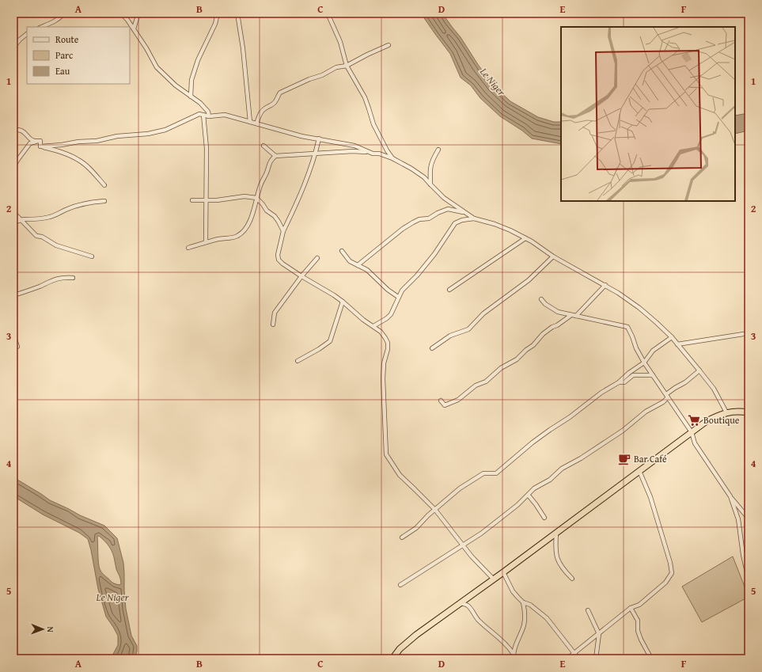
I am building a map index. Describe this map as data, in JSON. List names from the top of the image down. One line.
{"water":["Le Niger"],"places":{"supermarket":["Boutique"],"cafe":["Bar Café"]},"legend":["Route","Parc","Eau"],"north":"right","grid":{"columns":["A","B","C","D","E","F"],"rows":["1","2","3","4","5"]}}
